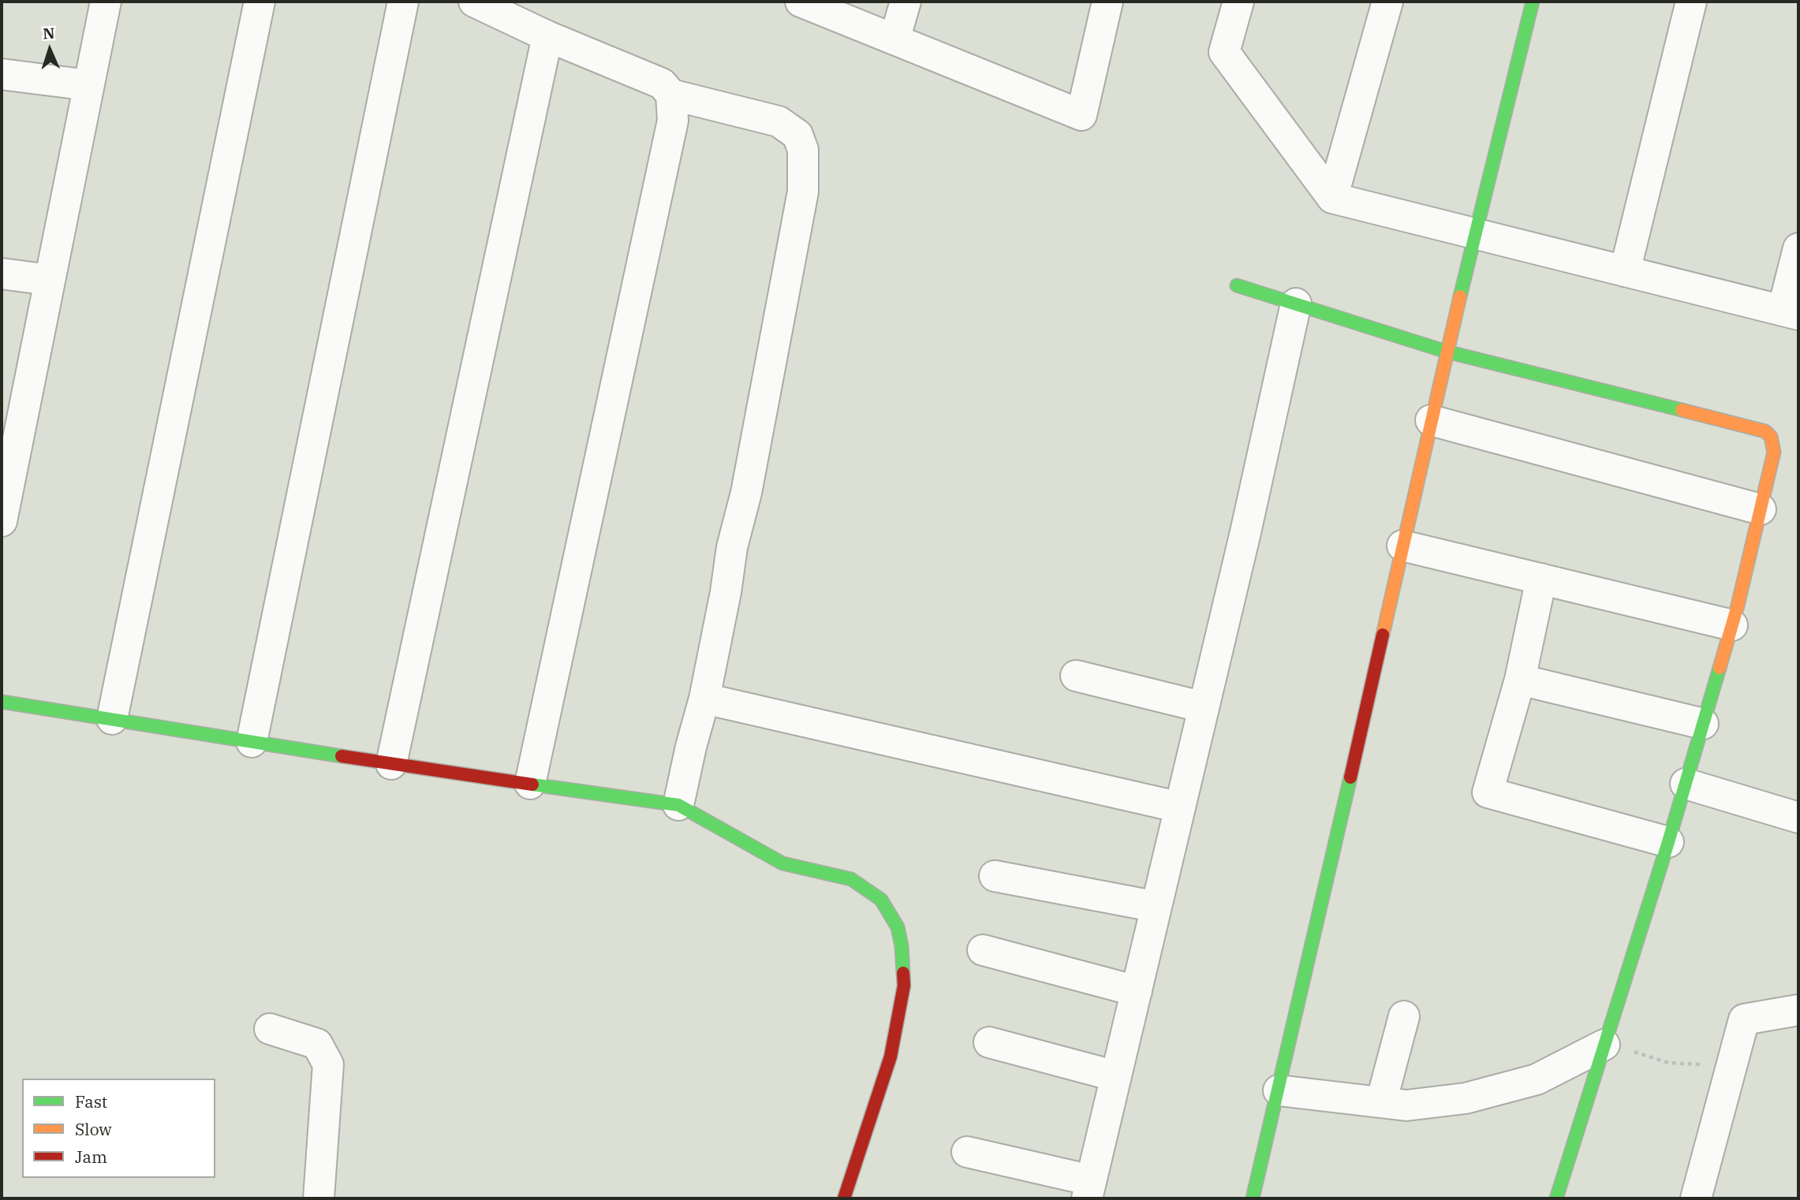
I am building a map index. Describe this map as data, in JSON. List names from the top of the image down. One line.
{"legend":["Fast","Slow","Jam"],"north":"top"}
